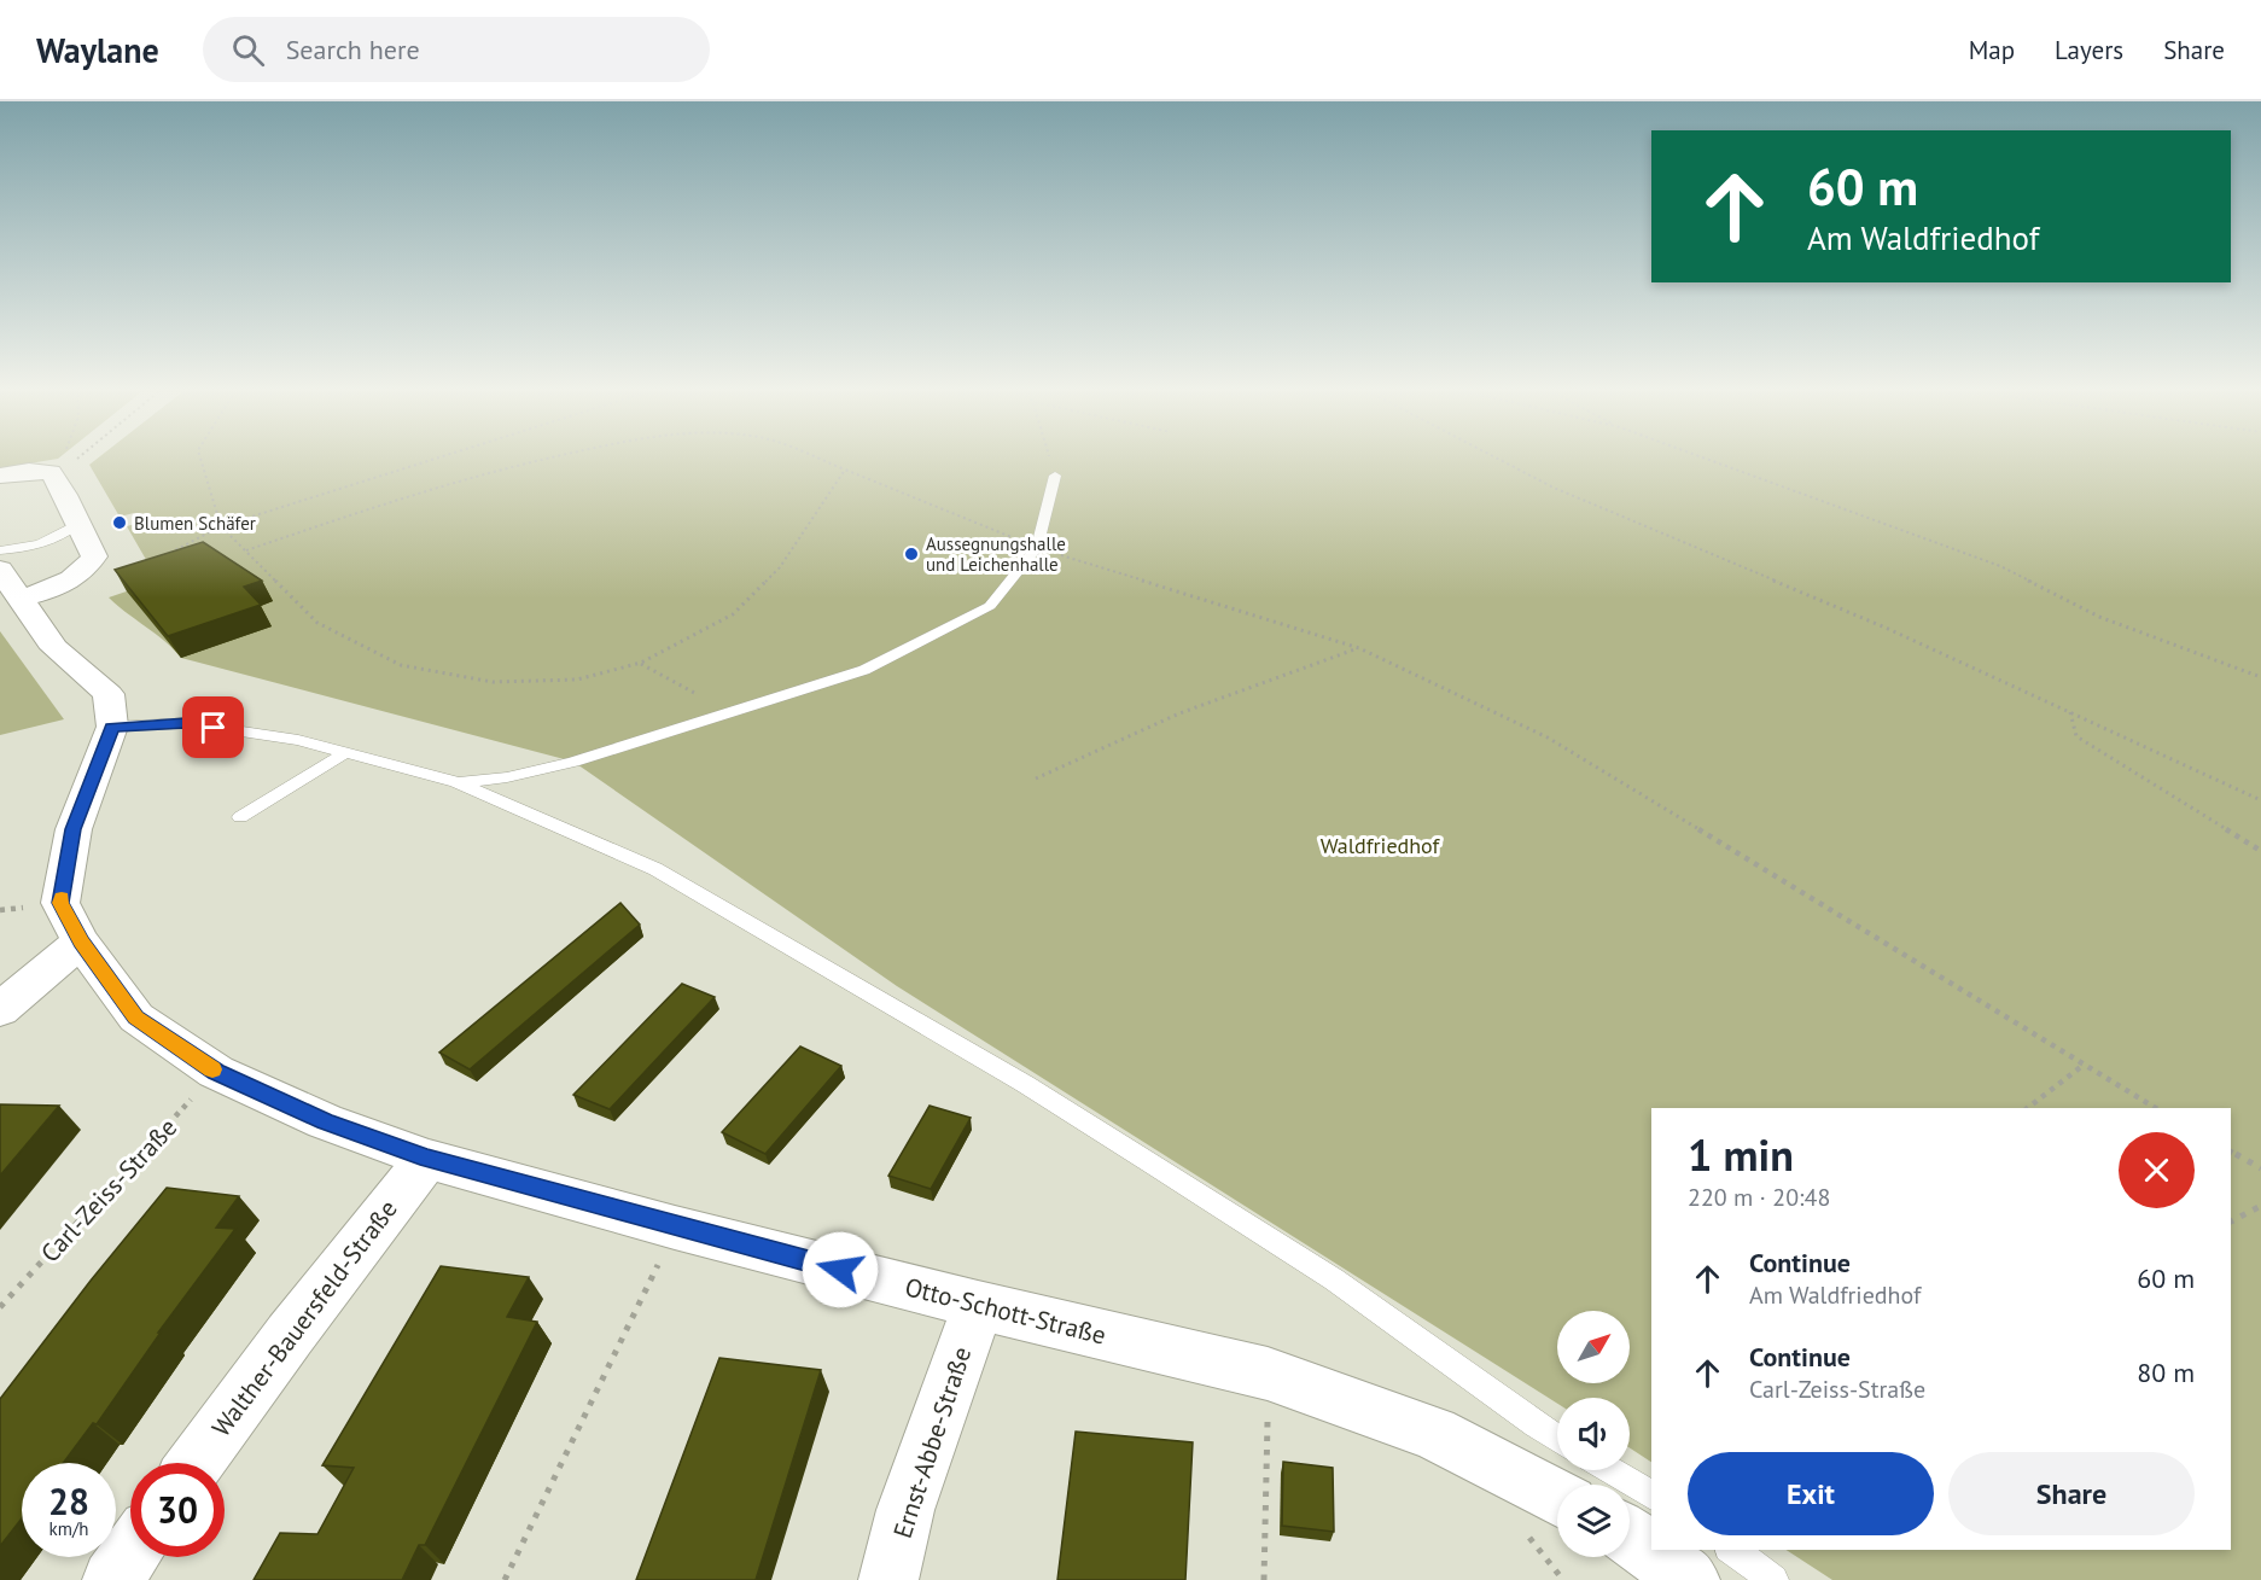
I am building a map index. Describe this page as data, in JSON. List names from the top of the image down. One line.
{"streets":{"street":["Otto-Schott-Straße","Walther-Bauersfeld-Straße","Ernst-Abbe-Straße"],"path":["Carl-Zeiss-Straße"]},"crossings":[["Carl-Zeiss-Straße","Otto-Schott-Straße"],["Otto-Schott-Straße","Walther-Bauersfeld-Straße"],["Otto-Schott-Straße","Ernst-Abbe-Straße"]],"parks":["Waldfriedhof"],"places":["Blumen Schäfer","Aussegnungshalle und Leichenhalle"],"north":"top right","page":{"header":"Waylane","search":"Search here","nav":["Map","Layers","Share"],"turn":["60 m","Am Waldfriedhof"],"heading":["1 min","220 m · 20:48"],"list":[{"name":"Continue","note":"Am Waldfriedhof","value":"60 m"},{"name":"Continue","note":"Carl-Zeiss-Straße","value":"80 m"}],"buttons":["Exit","Share"],"speed":"28 km/h","limit":"30"}}
